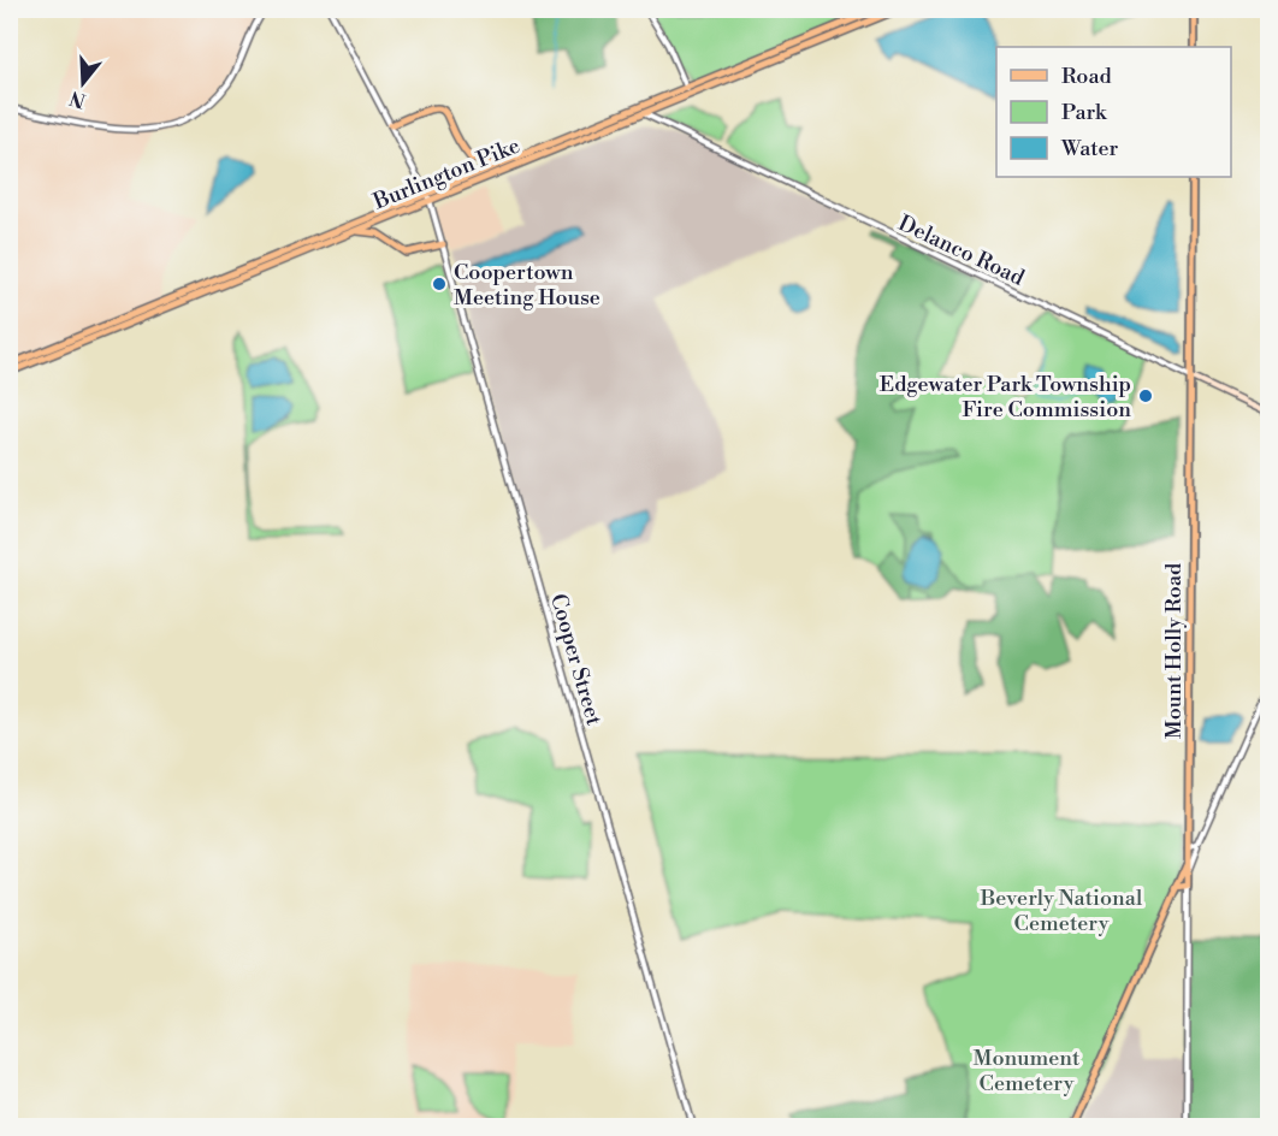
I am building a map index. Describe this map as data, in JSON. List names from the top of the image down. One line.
{"streets":{"highway":["Burlington Pike"],"main road":["Delanco Road","Mount Holly Road"],"street":["Cooper Street"]},"crossings":[["Burlington Pike","Delanco Road"],["Burlington Pike","Cooper Street"],["Delanco Road","Mount Holly Road"]],"parks":["Beverly National Cemetery","Monument Cemetery"],"places":["Coopertown Meeting House","Edgewater Park Township Fire Commission"],"legend":["Road","Park","Water"],"north":"bottom"}
